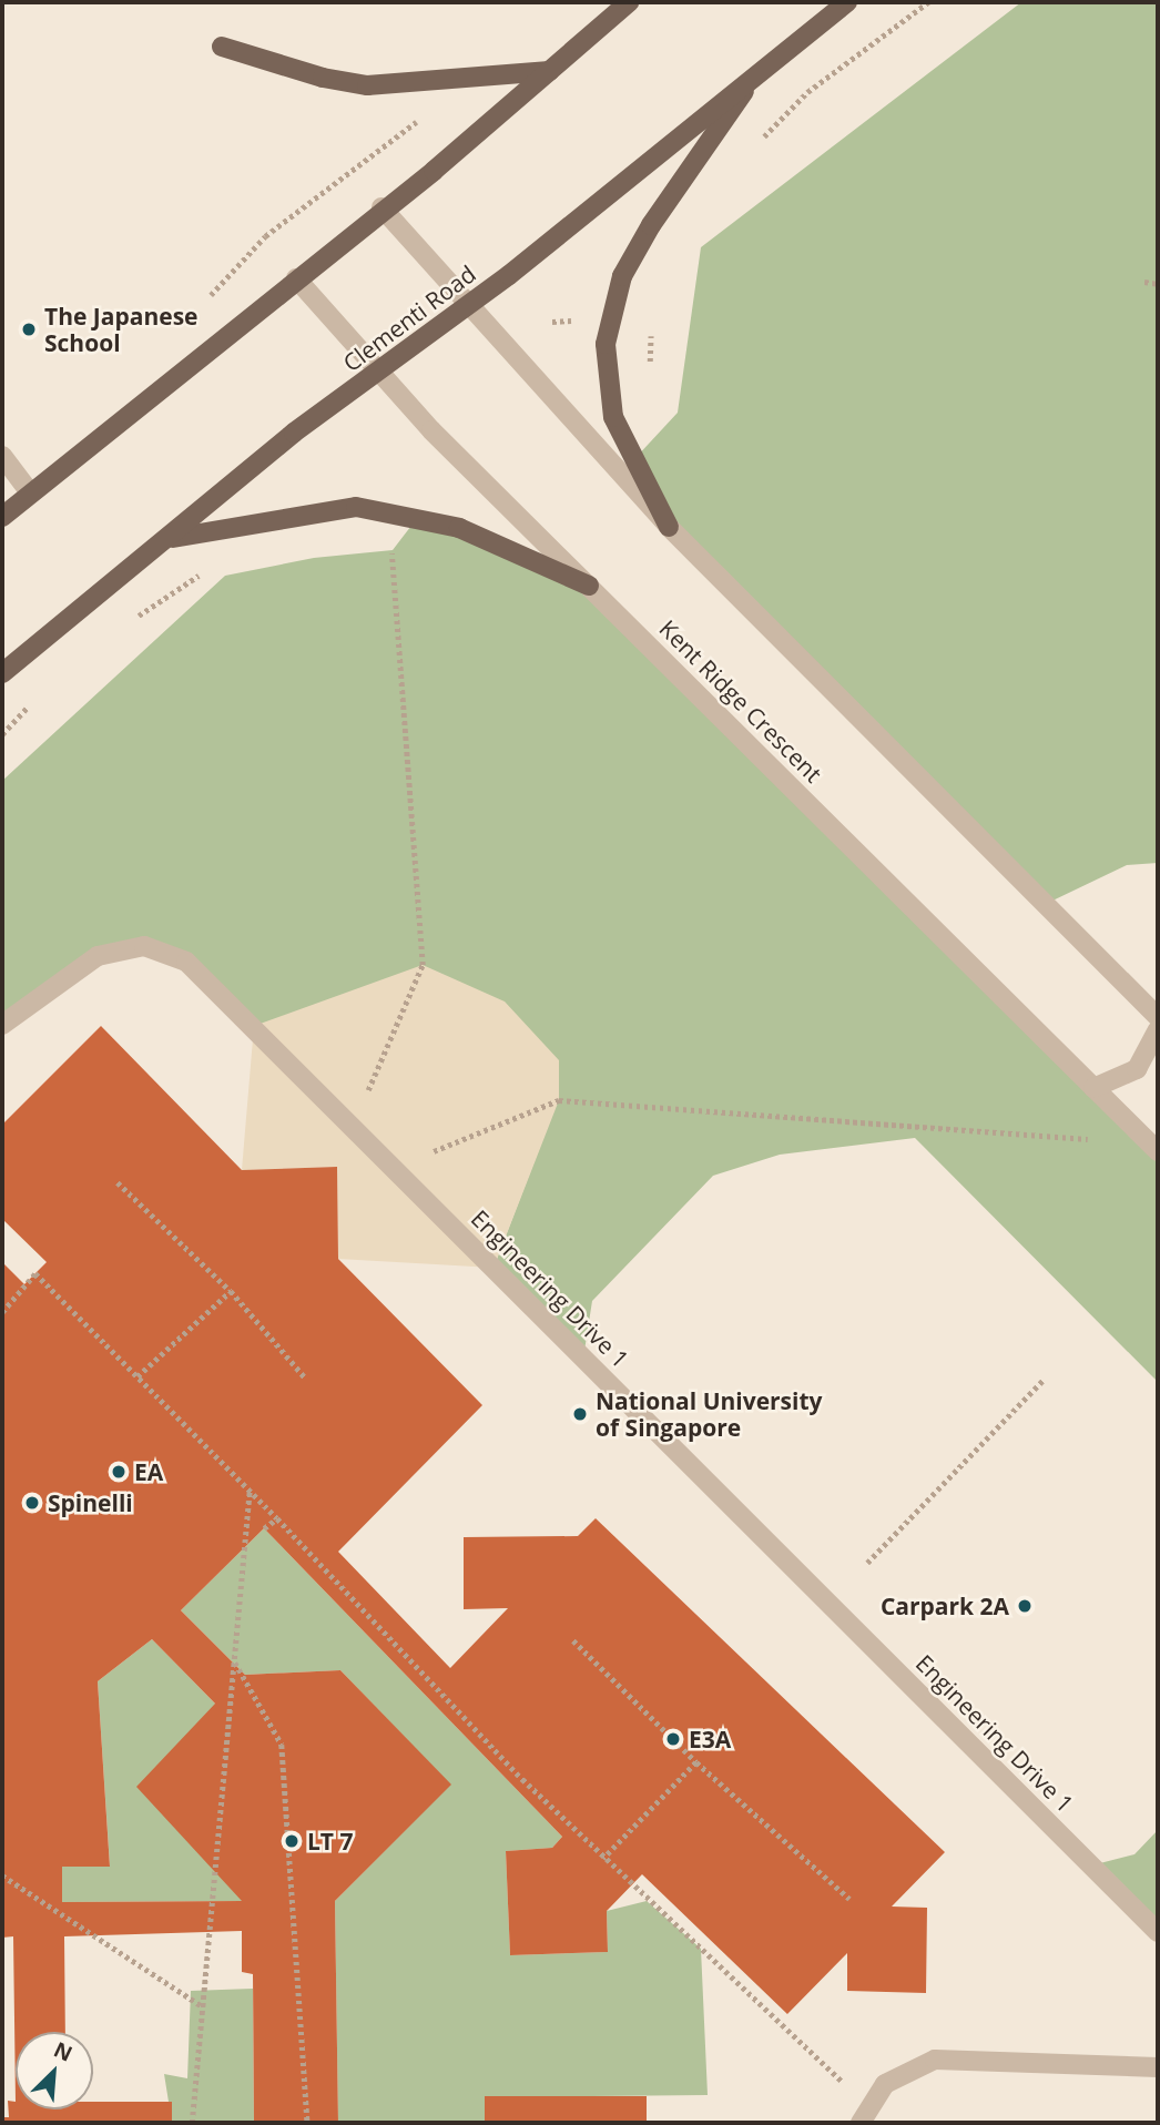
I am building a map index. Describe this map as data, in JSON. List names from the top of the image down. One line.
{"streets":{"main road":["Clementi Road"],"street":["Kent Ridge Crescent","Engineering Drive 1"]},"crossings":[["Clementi Road","Kent Ridge Crescent"]],"places":["The Japanese School","National University of Singapore","EA","Spinelli","Carpark 2A","E3A","LT 7"],"north":"top right"}
